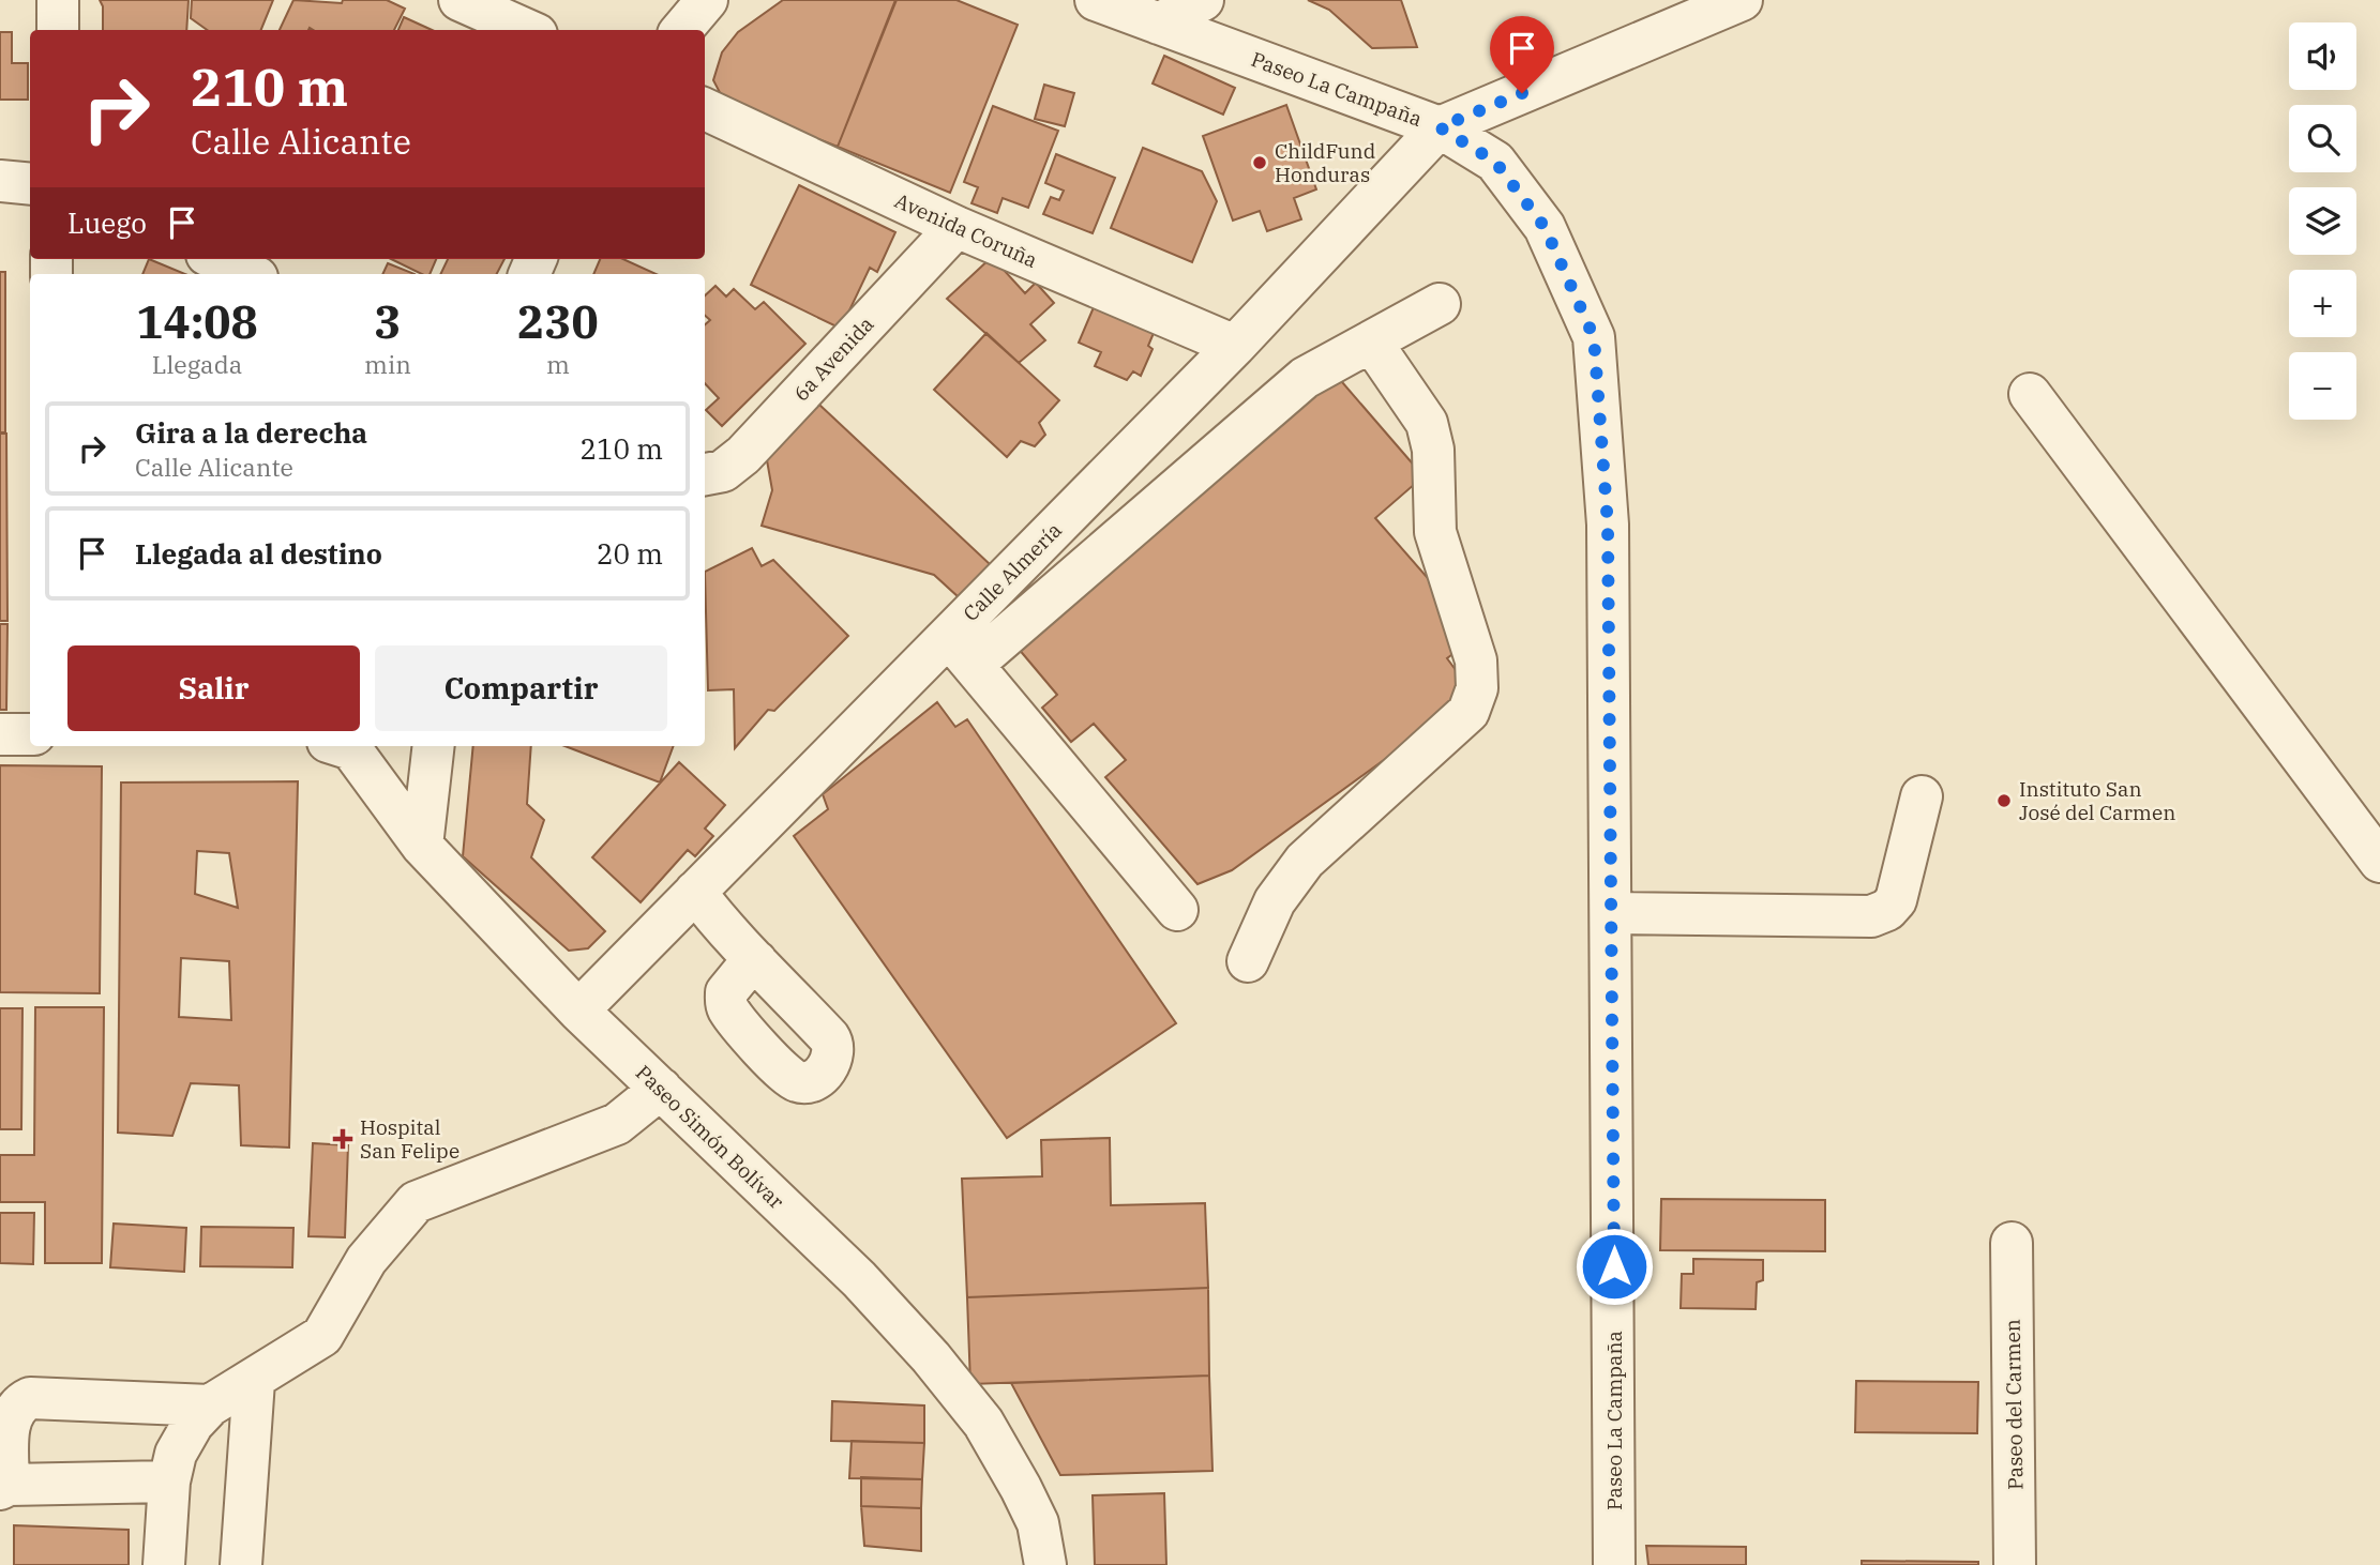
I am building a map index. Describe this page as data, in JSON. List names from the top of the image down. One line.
{"streets":{"street":["Paseo La Campaña","Avenida Coruña","6a Avenida","Calle Almería","Paseo Simón Bolívar","Paseo del Carmen"]},"crossings":[["Paseo La Campaña","Calle Almería"],["Avenida Coruña","6a Avenida"],["Avenida Coruña","Calle Almería"],["Calle Almería","Paseo Simón Bolívar"]],"places":{"other":["ChildFund Honduras","Instituto San José del Carmen"],"health":["Hospital San Felipe"]},"page":{"map_buttons":["+","−"],"turn":["210 m","Calle Alicante"],"then":"Luego","eta":["14:08","Llegada","3","min","230","m"],"list":[{"name":"Gira a la derecha","note":"Calle Alicante","value":"210 m"},{"name":"Llegada al destino","value":"20 m"}],"buttons":["Salir","Compartir"]}}
